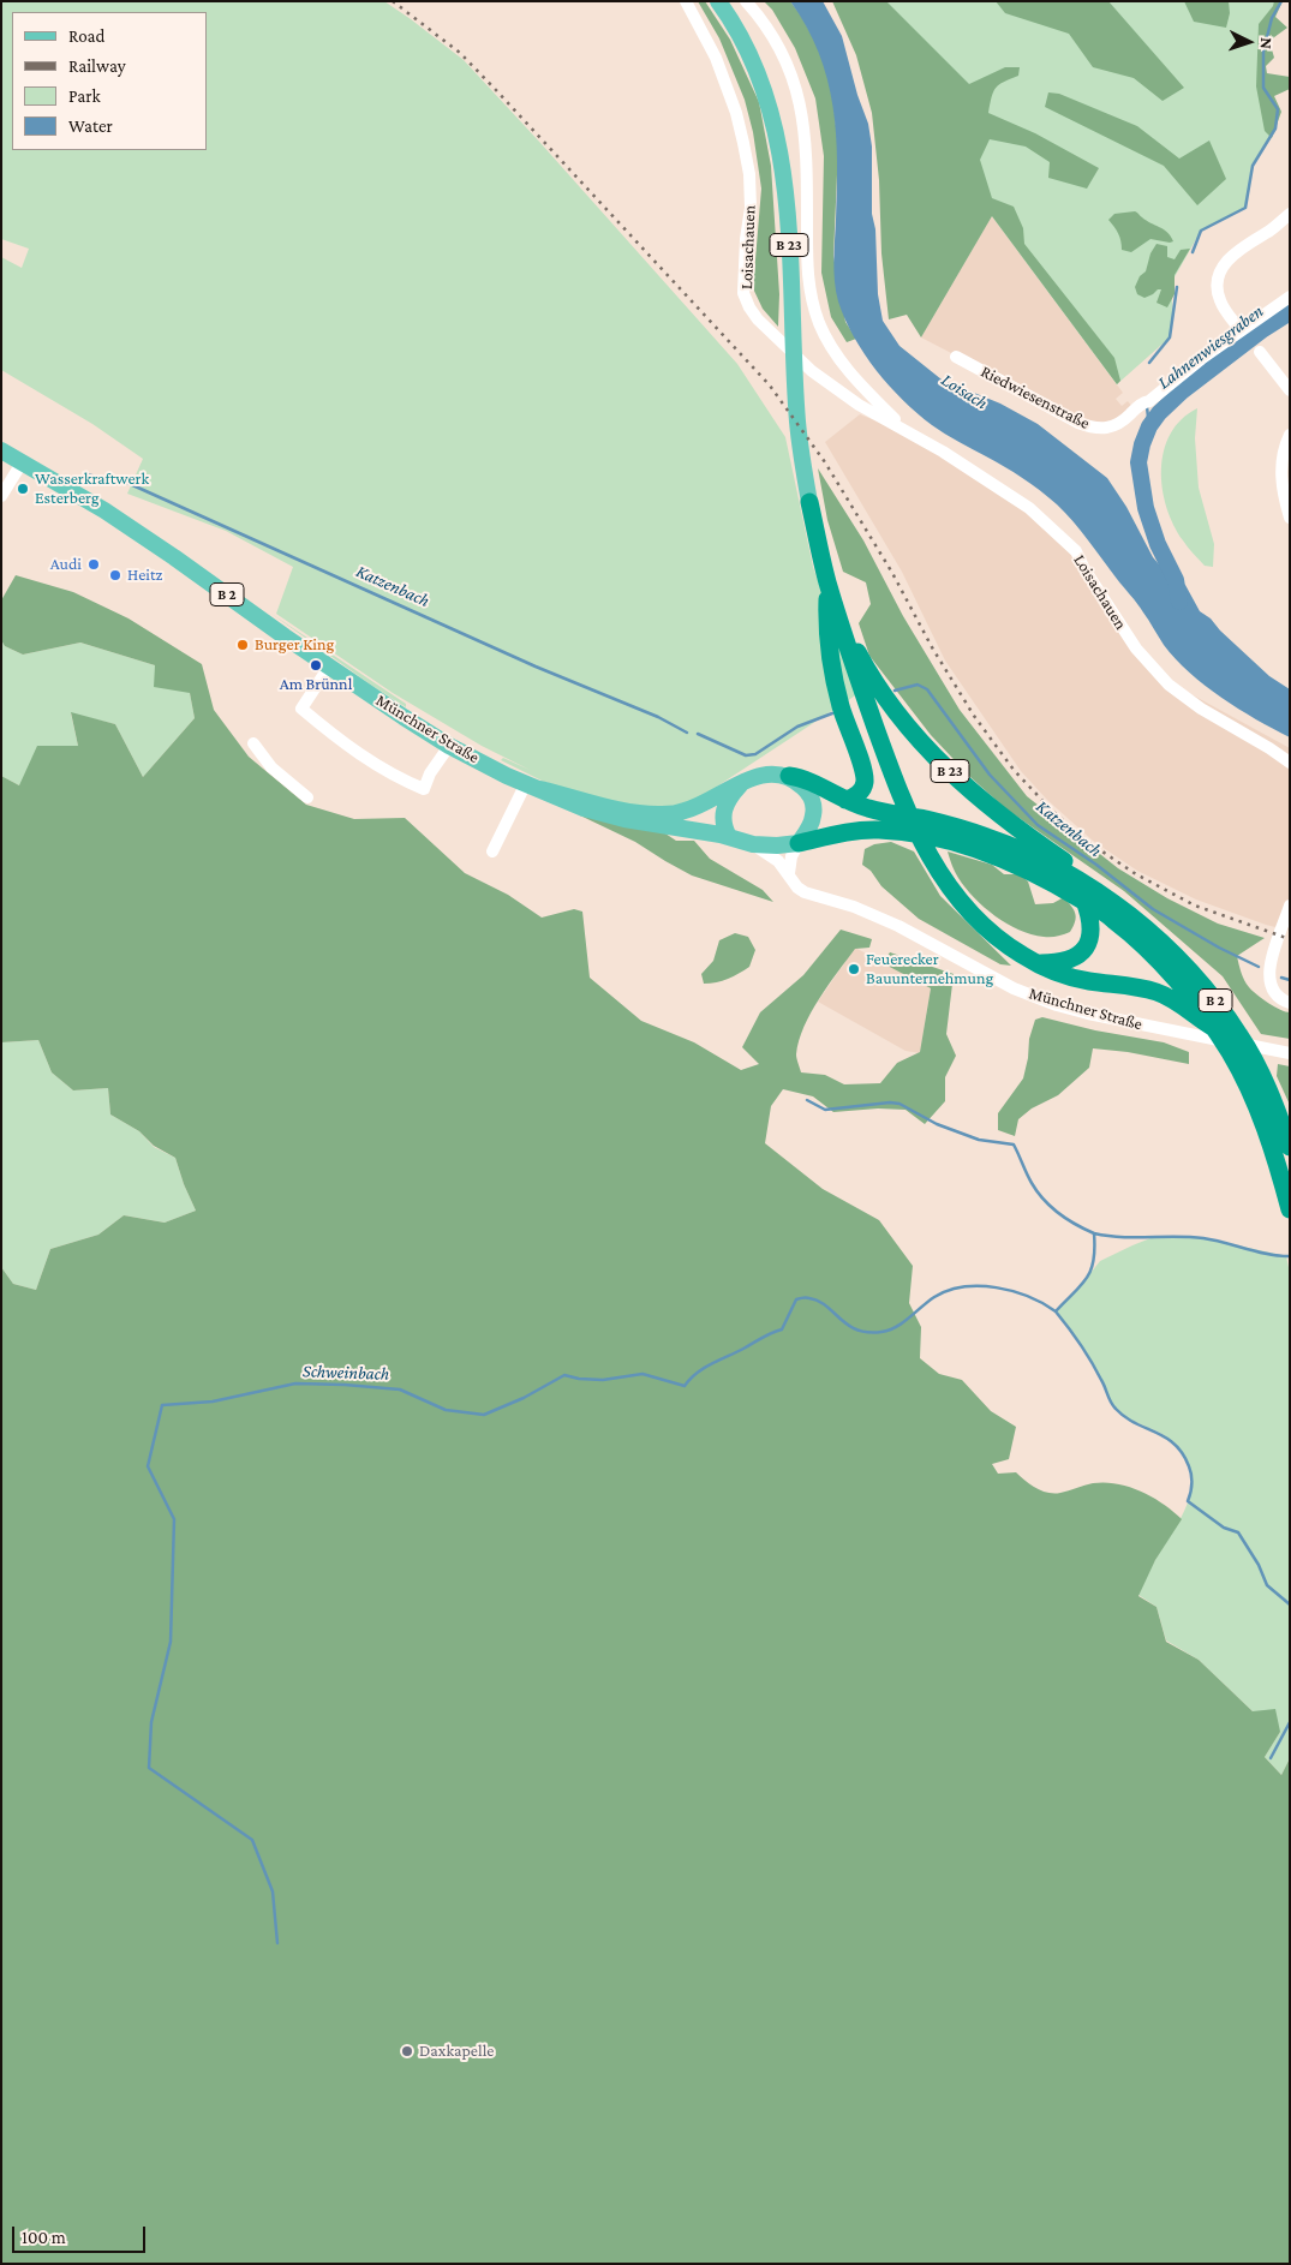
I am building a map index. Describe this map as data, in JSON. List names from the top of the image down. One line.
{"streets":{"highway":["B 23","B 2"],"main road":["Münchner Straße"],"street":["Loisachauen","Riedwiesenstraße"]},"crossings":[["B 23","B 2"],["B 23","Münchner Straße"],["B 2","Münchner Straße"]],"water":["Lahnenwiesgraben","Loisach","Katzenbach","Schweinbach"],"places":["Wasserkraftwerk Esterberg","Audi","Heitz","Burger King","Am Brünnl","Feuerecker Bauunternehmung","Daxkapelle"],"legend":["Road","Railway","Park","Water"],"scale_bar":"100 m","north":"right"}
